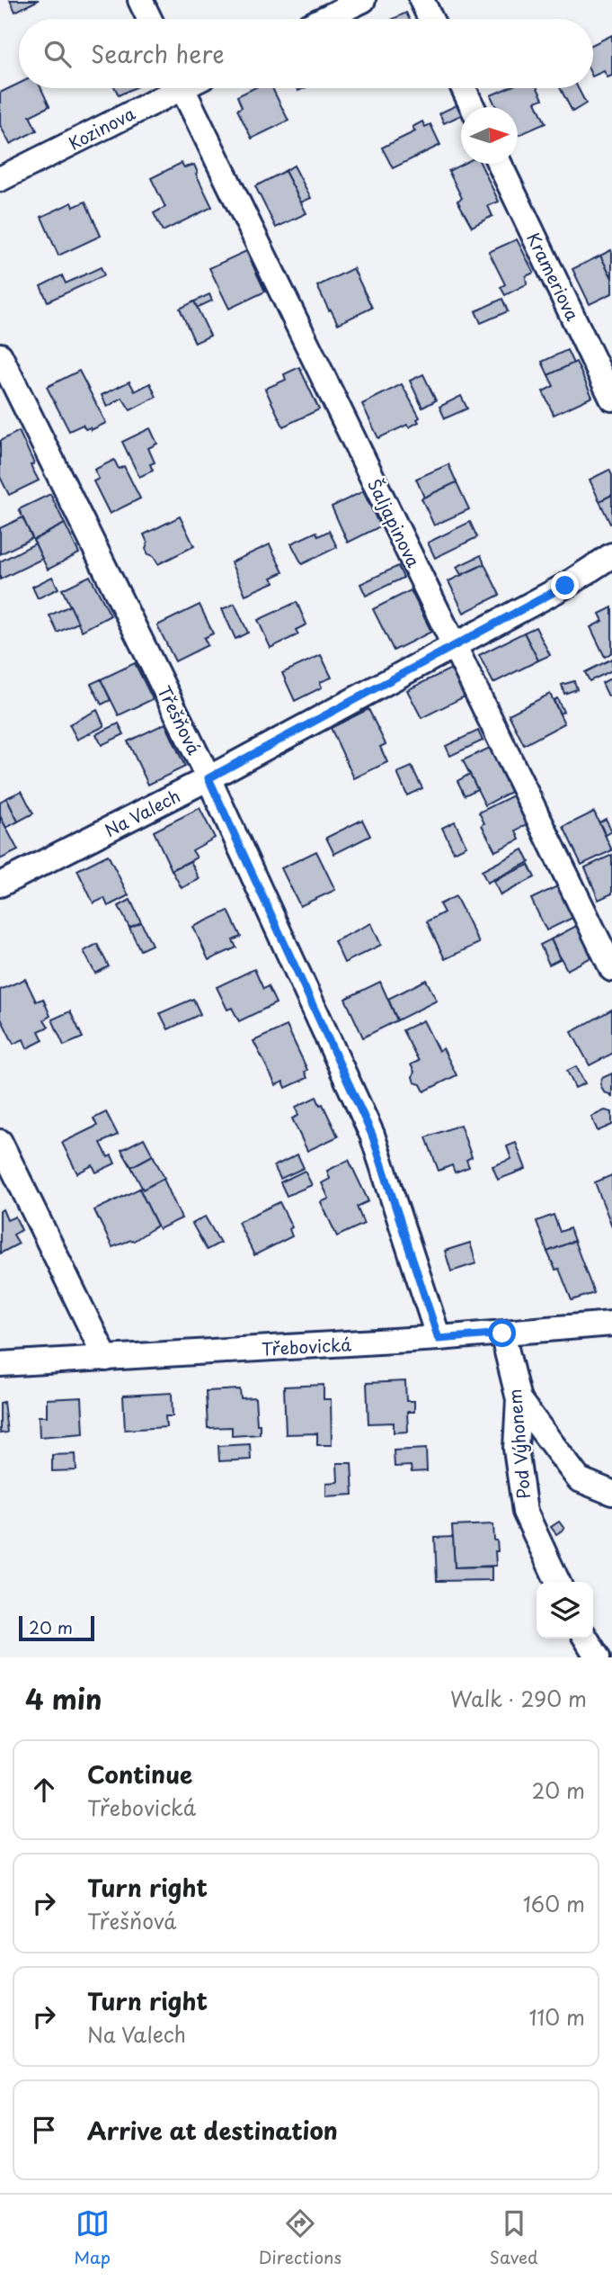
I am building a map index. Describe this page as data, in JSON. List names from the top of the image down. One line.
{"streets":{"street":["Kozinova","Krameriova","Šaljapinova","Třešňová","Na Valech","Třebovická","Pod Výhonem"]},"crossings":[["Šaljapinova","Na Valech"],["Třešňová","Na Valech"],["Třešňová","Třebovická"],["Třebovická","Pod Výhonem"]],"scale_bar":"20 m","north":"right","page":{"search":"Search here","scale":"20 m","heading":["4 min","Walk · 290 m"],"list":[["Continue","Třebovická","20 m"],["Turn right","Třešňová","160 m"],["Turn right","Na Valech","110 m"],"Arrive at destination"],"nav":["Map","Directions","Saved"]}}
